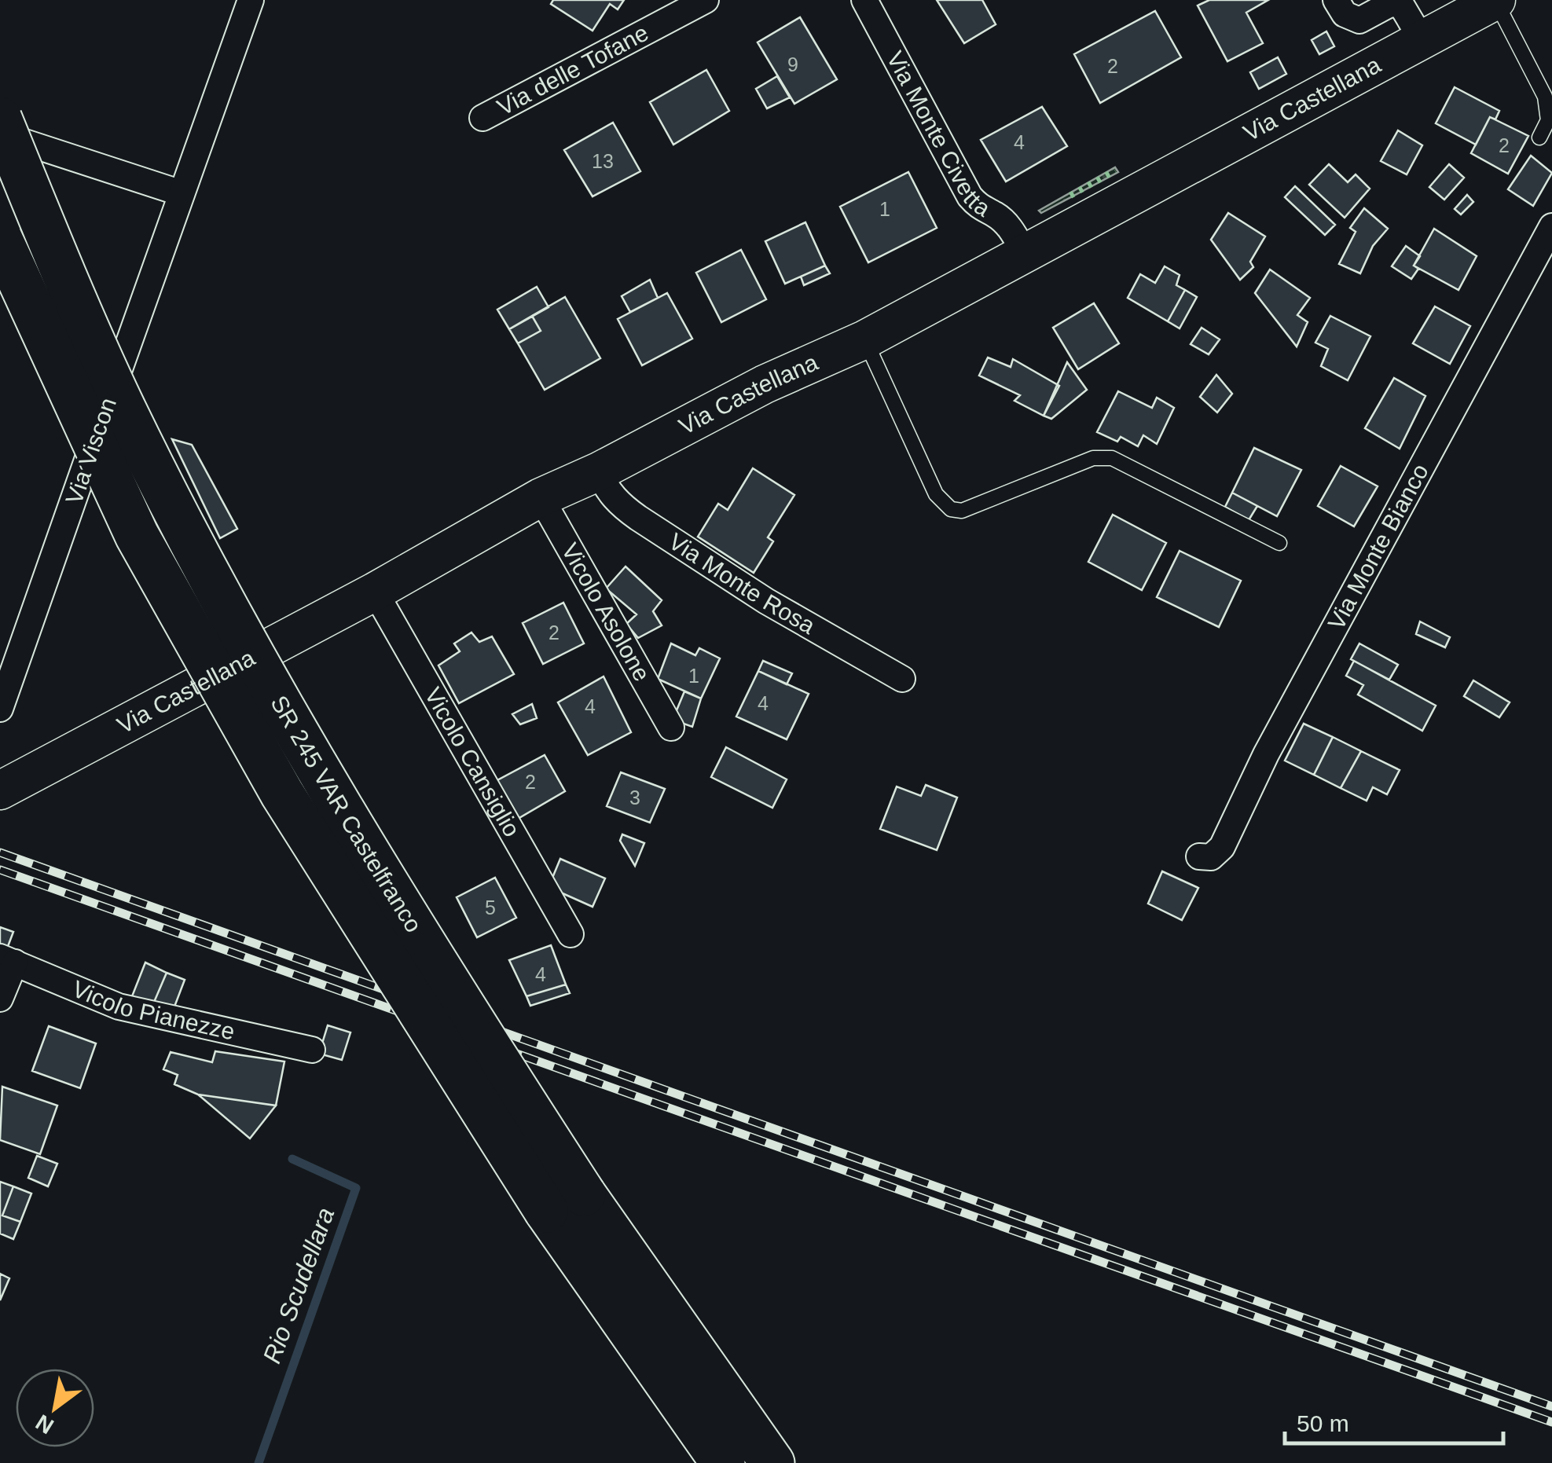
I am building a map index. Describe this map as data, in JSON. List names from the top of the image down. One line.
{"streets":{"highway":["SR 245 VAR Castelfranco"],"street":["Via delle Tofane","Via Castellana","Via Monte Civetta","Via Viscon","Via Monte Bianco","Via Monte Rosa","Vicolo Asolone","Vicolo Cansiglio","Vicolo Pianezze"]},"crossings":[["Via Castellana","Via Monte Civetta"],["Via Castellana","Via Monte Rosa"],["Via Castellana","Vicolo Asolone"],["Via Castellana","Vicolo Cansiglio"]],"water":["Rio Scudellara"],"house_numbers":["9","2","4","2","13","1","2","1","4","4","2","3","5","4"],"scale_bar":"50 m","north":"bottom left"}
